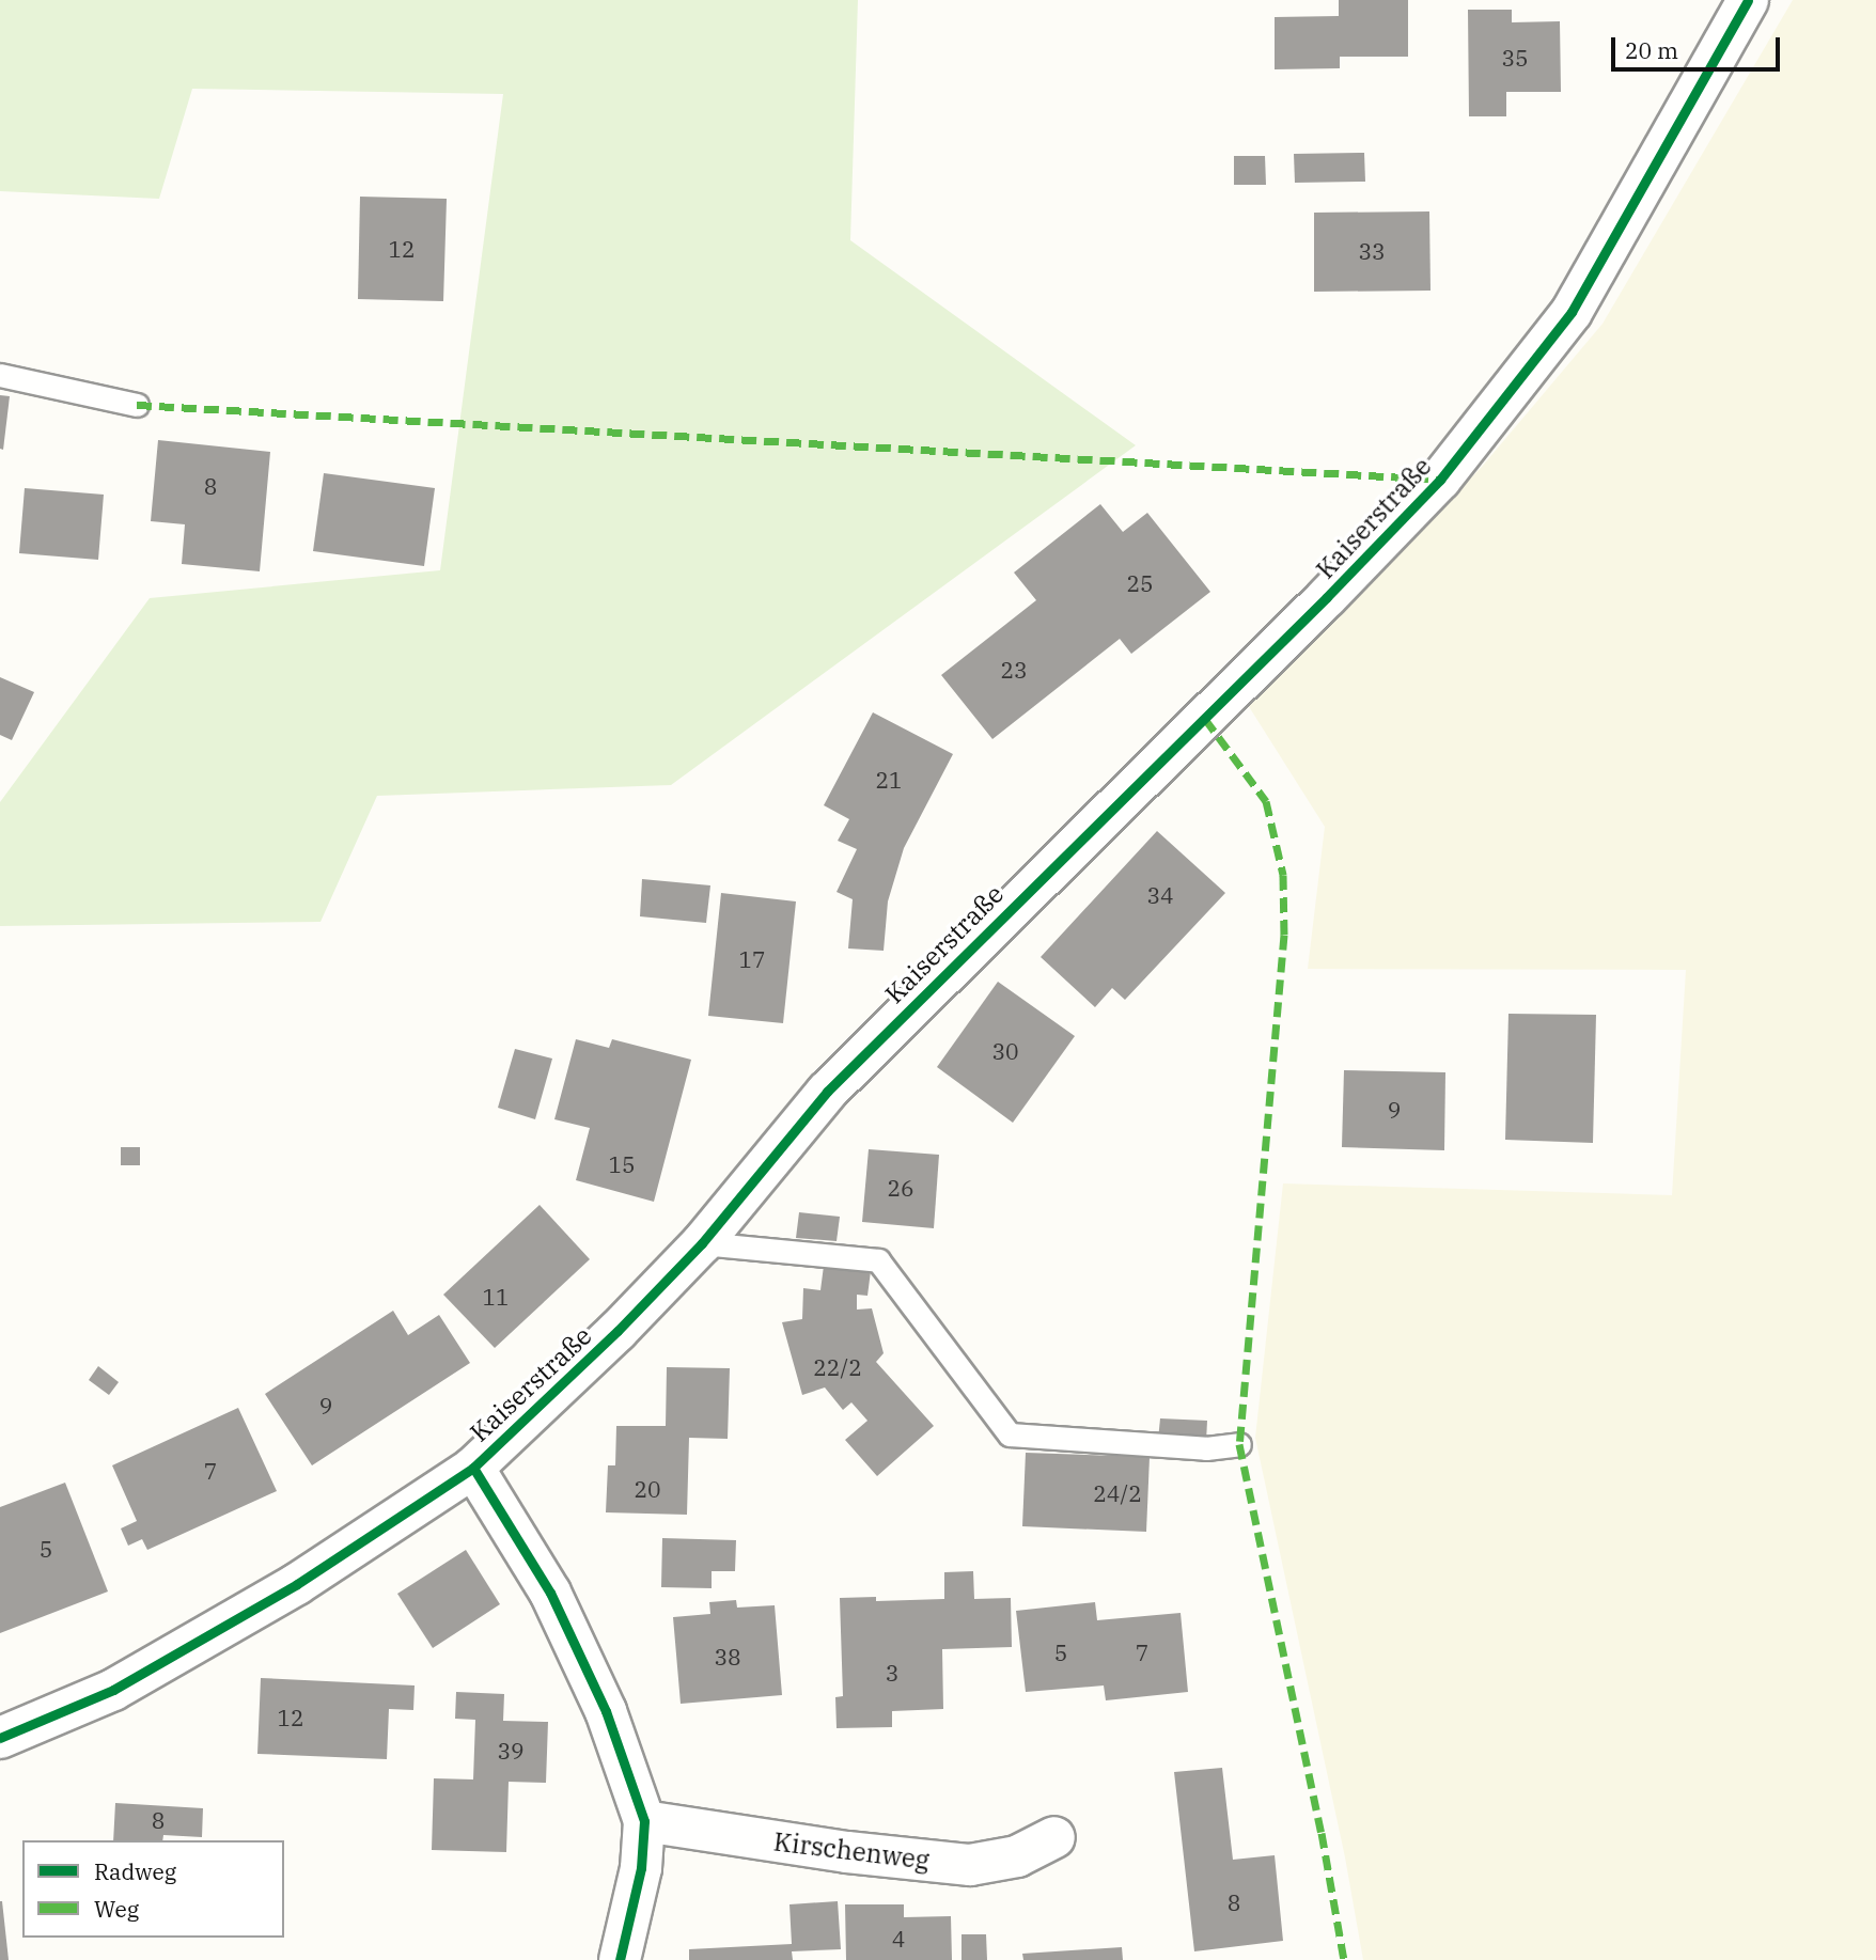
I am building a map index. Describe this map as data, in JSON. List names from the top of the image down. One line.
{"streets":{"street":["Kaiserstraße","Kirschenweg"]},"house_numbers":["35","12","33","8","25","23","21","34","17","30","9","15","26","11","22/2","9","7","20","24/2","5","5","7","38","3","12","39","8","8","4"],"legend":["Radweg","Weg"],"scale_bar":"20 m"}
